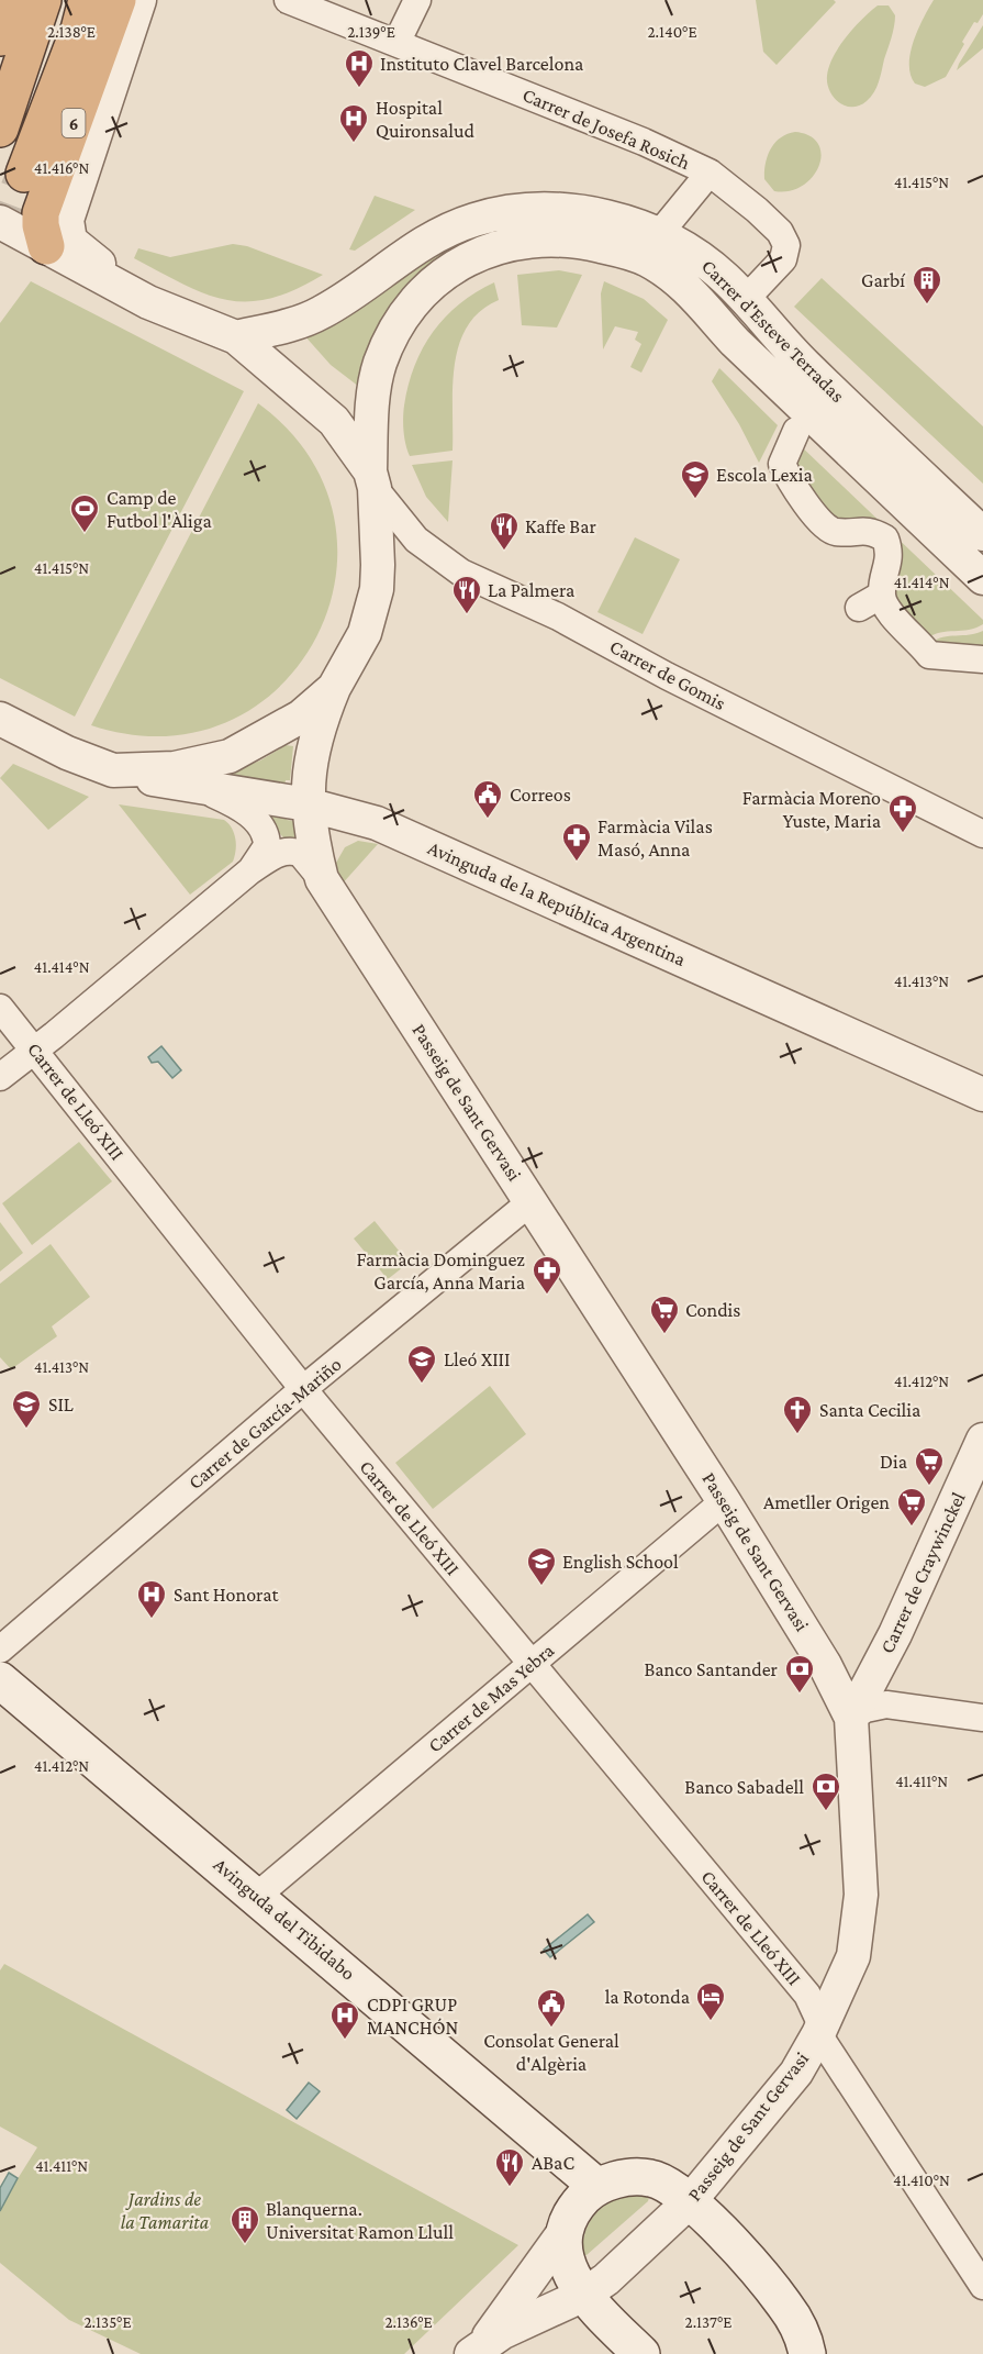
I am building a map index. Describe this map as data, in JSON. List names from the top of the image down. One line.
{"streets":{"highway":["6"],"main road":["Avinguda del Tibidabo"],"street":["Carrer de Josefa Rosich","Carrer d'Esteve Terradas","Carrer de Gomis","Avinguda de la República Argentina","Carrer de Lleó XIII","Passeig de Sant Gervasi","Carrer de García-Mariño","Carrer de Craywinckel","Carrer de Mas Yebra"]},"crossings":[["Carrer de Josefa Rosich","Carrer d'Esteve Terradas"],["Carrer d'Esteve Terradas","Carrer de Gomis"],["Carrer d'Esteve Terradas","Passeig de Sant Gervasi"],["Avinguda de la República Argentina","Passeig de Sant Gervasi"],["Carrer de Lleó XIII","Passeig de Sant Gervasi"],["Carrer de Lleó XIII","Carrer de García-Mariño"],["Carrer de Lleó XIII","Carrer de Mas Yebra"],["Passeig de Sant Gervasi","Carrer de García-Mariño"],["Passeig de Sant Gervasi","Carrer de Craywinckel"],["Passeig de Sant Gervasi","Carrer de Mas Yebra"],["Carrer de Mas Yebra","Avinguda del Tibidabo"]],"parks":["Jardins de la Tamarita"],"places":{"hospital":["Instituto Clavel Barcelona","Hospital Quironsalud","Sant Honorat","CDPI GRUP MANCHÓN"],"building":["Garbí","Blanquerna. Universitat Ramon Llull"],"school or university":["Escola Lexia","Lleó XIII","SIL","English School"],"sports":["Camp de Futbol l'Àliga"],"restaurant":["Kaffe Bar","La Palmera","ABaC"],"public building":["Correos","Consolat General d'Algèria"],"pharmacy":["Farmàcia Moreno Yuste, Maria","Farmàcia Vilas Masó, Anna","Farmàcia Dominguez García, Anna Maria"],"supermarket":["Condis","Dia","Ametller Origen"],"church":["Santa Cecilia"],"bank":["Banco Santander","Banco Sabadell"],"hotel":["la Rotonda"]},"coordinates":["2.139°E","2.140°E","2.138°E","41.416°N","41.415°N","41.414°N","41.413°N","41.412°N","41.411°N","41.410°N","2.135°E","2.136°E","2.137°E"]}
